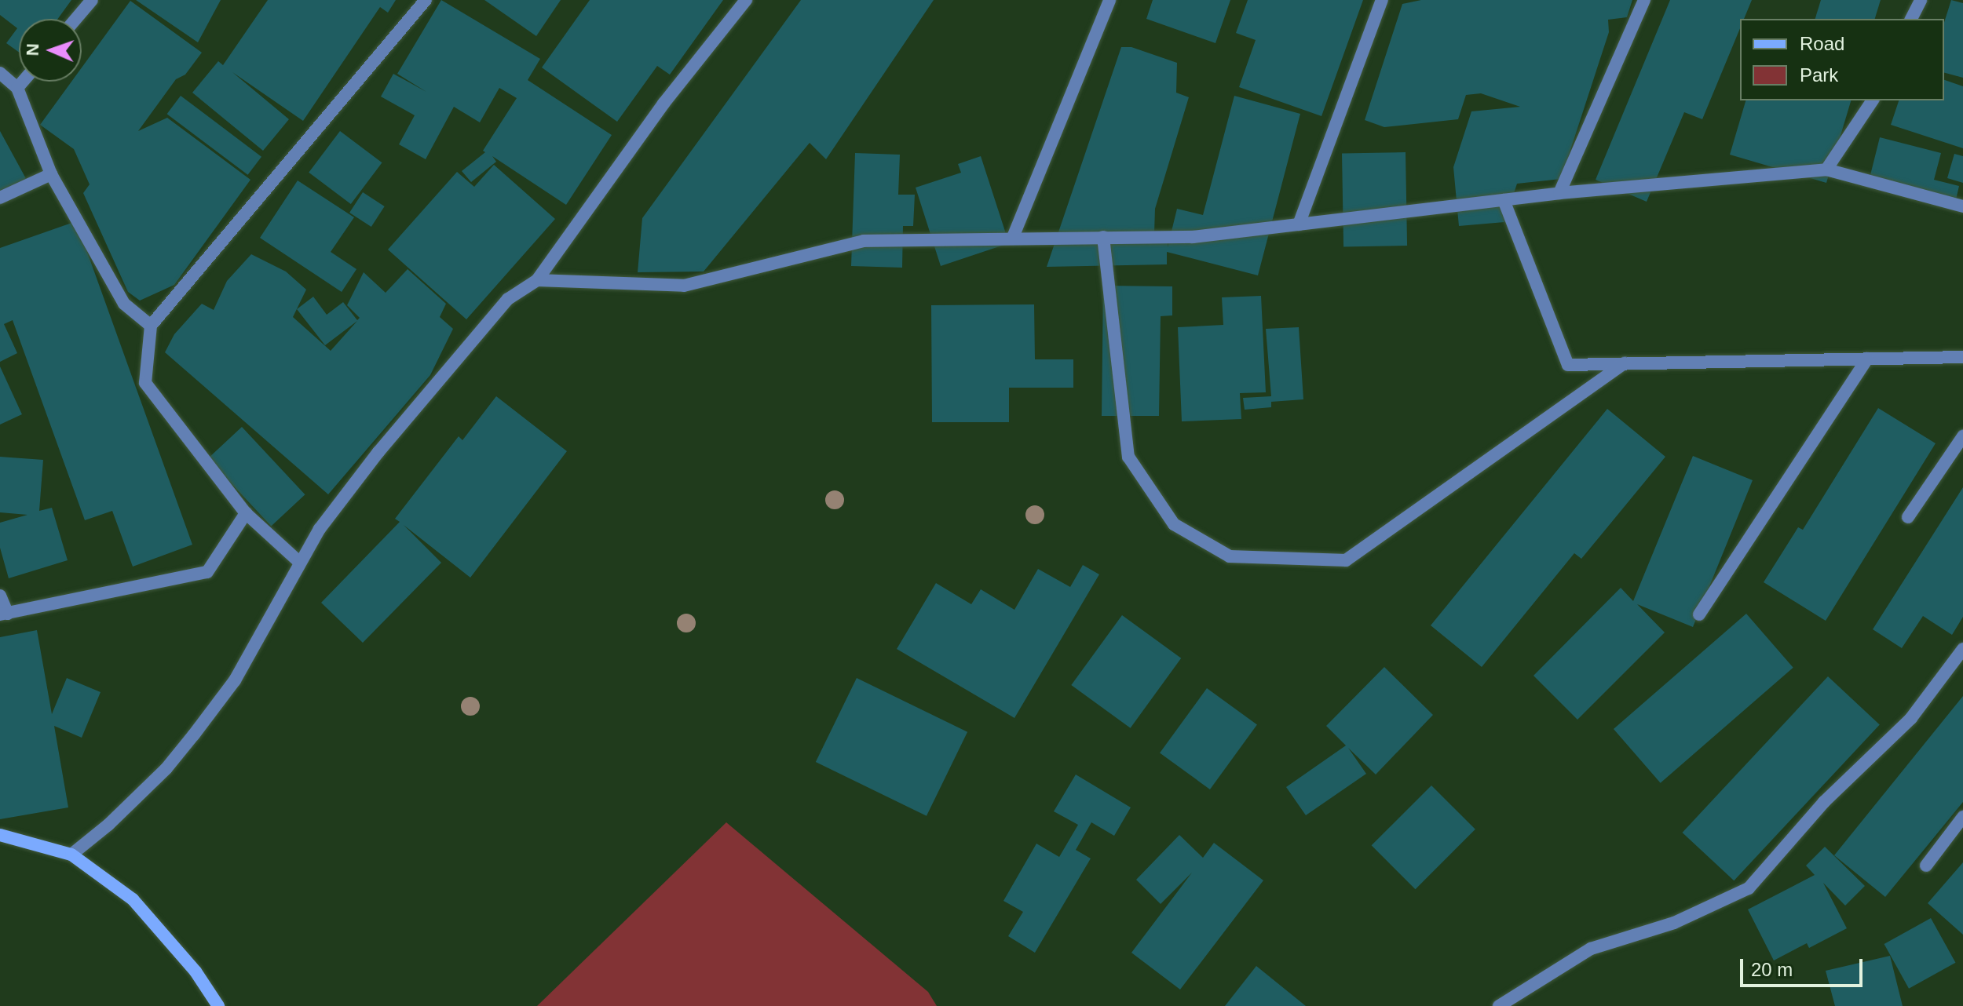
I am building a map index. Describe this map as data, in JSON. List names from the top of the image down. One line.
{"legend":["Road","Park"],"scale_bar":"20 m","north":"left"}
